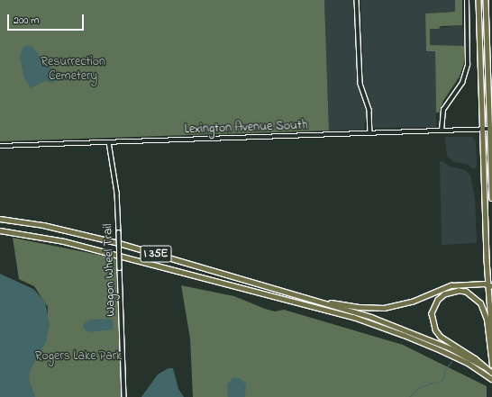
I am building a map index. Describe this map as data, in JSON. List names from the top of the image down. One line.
{"streets":{"highway":["I 35E"],"street":["Lexington Avenue South","Wagon Wheel Trail"]},"crossings":[["Lexington Avenue South","Wagon Wheel Trail"]],"parks":["Resurrection Cemetery","Rogers Lake Park"],"scale_bar":"200 m"}
